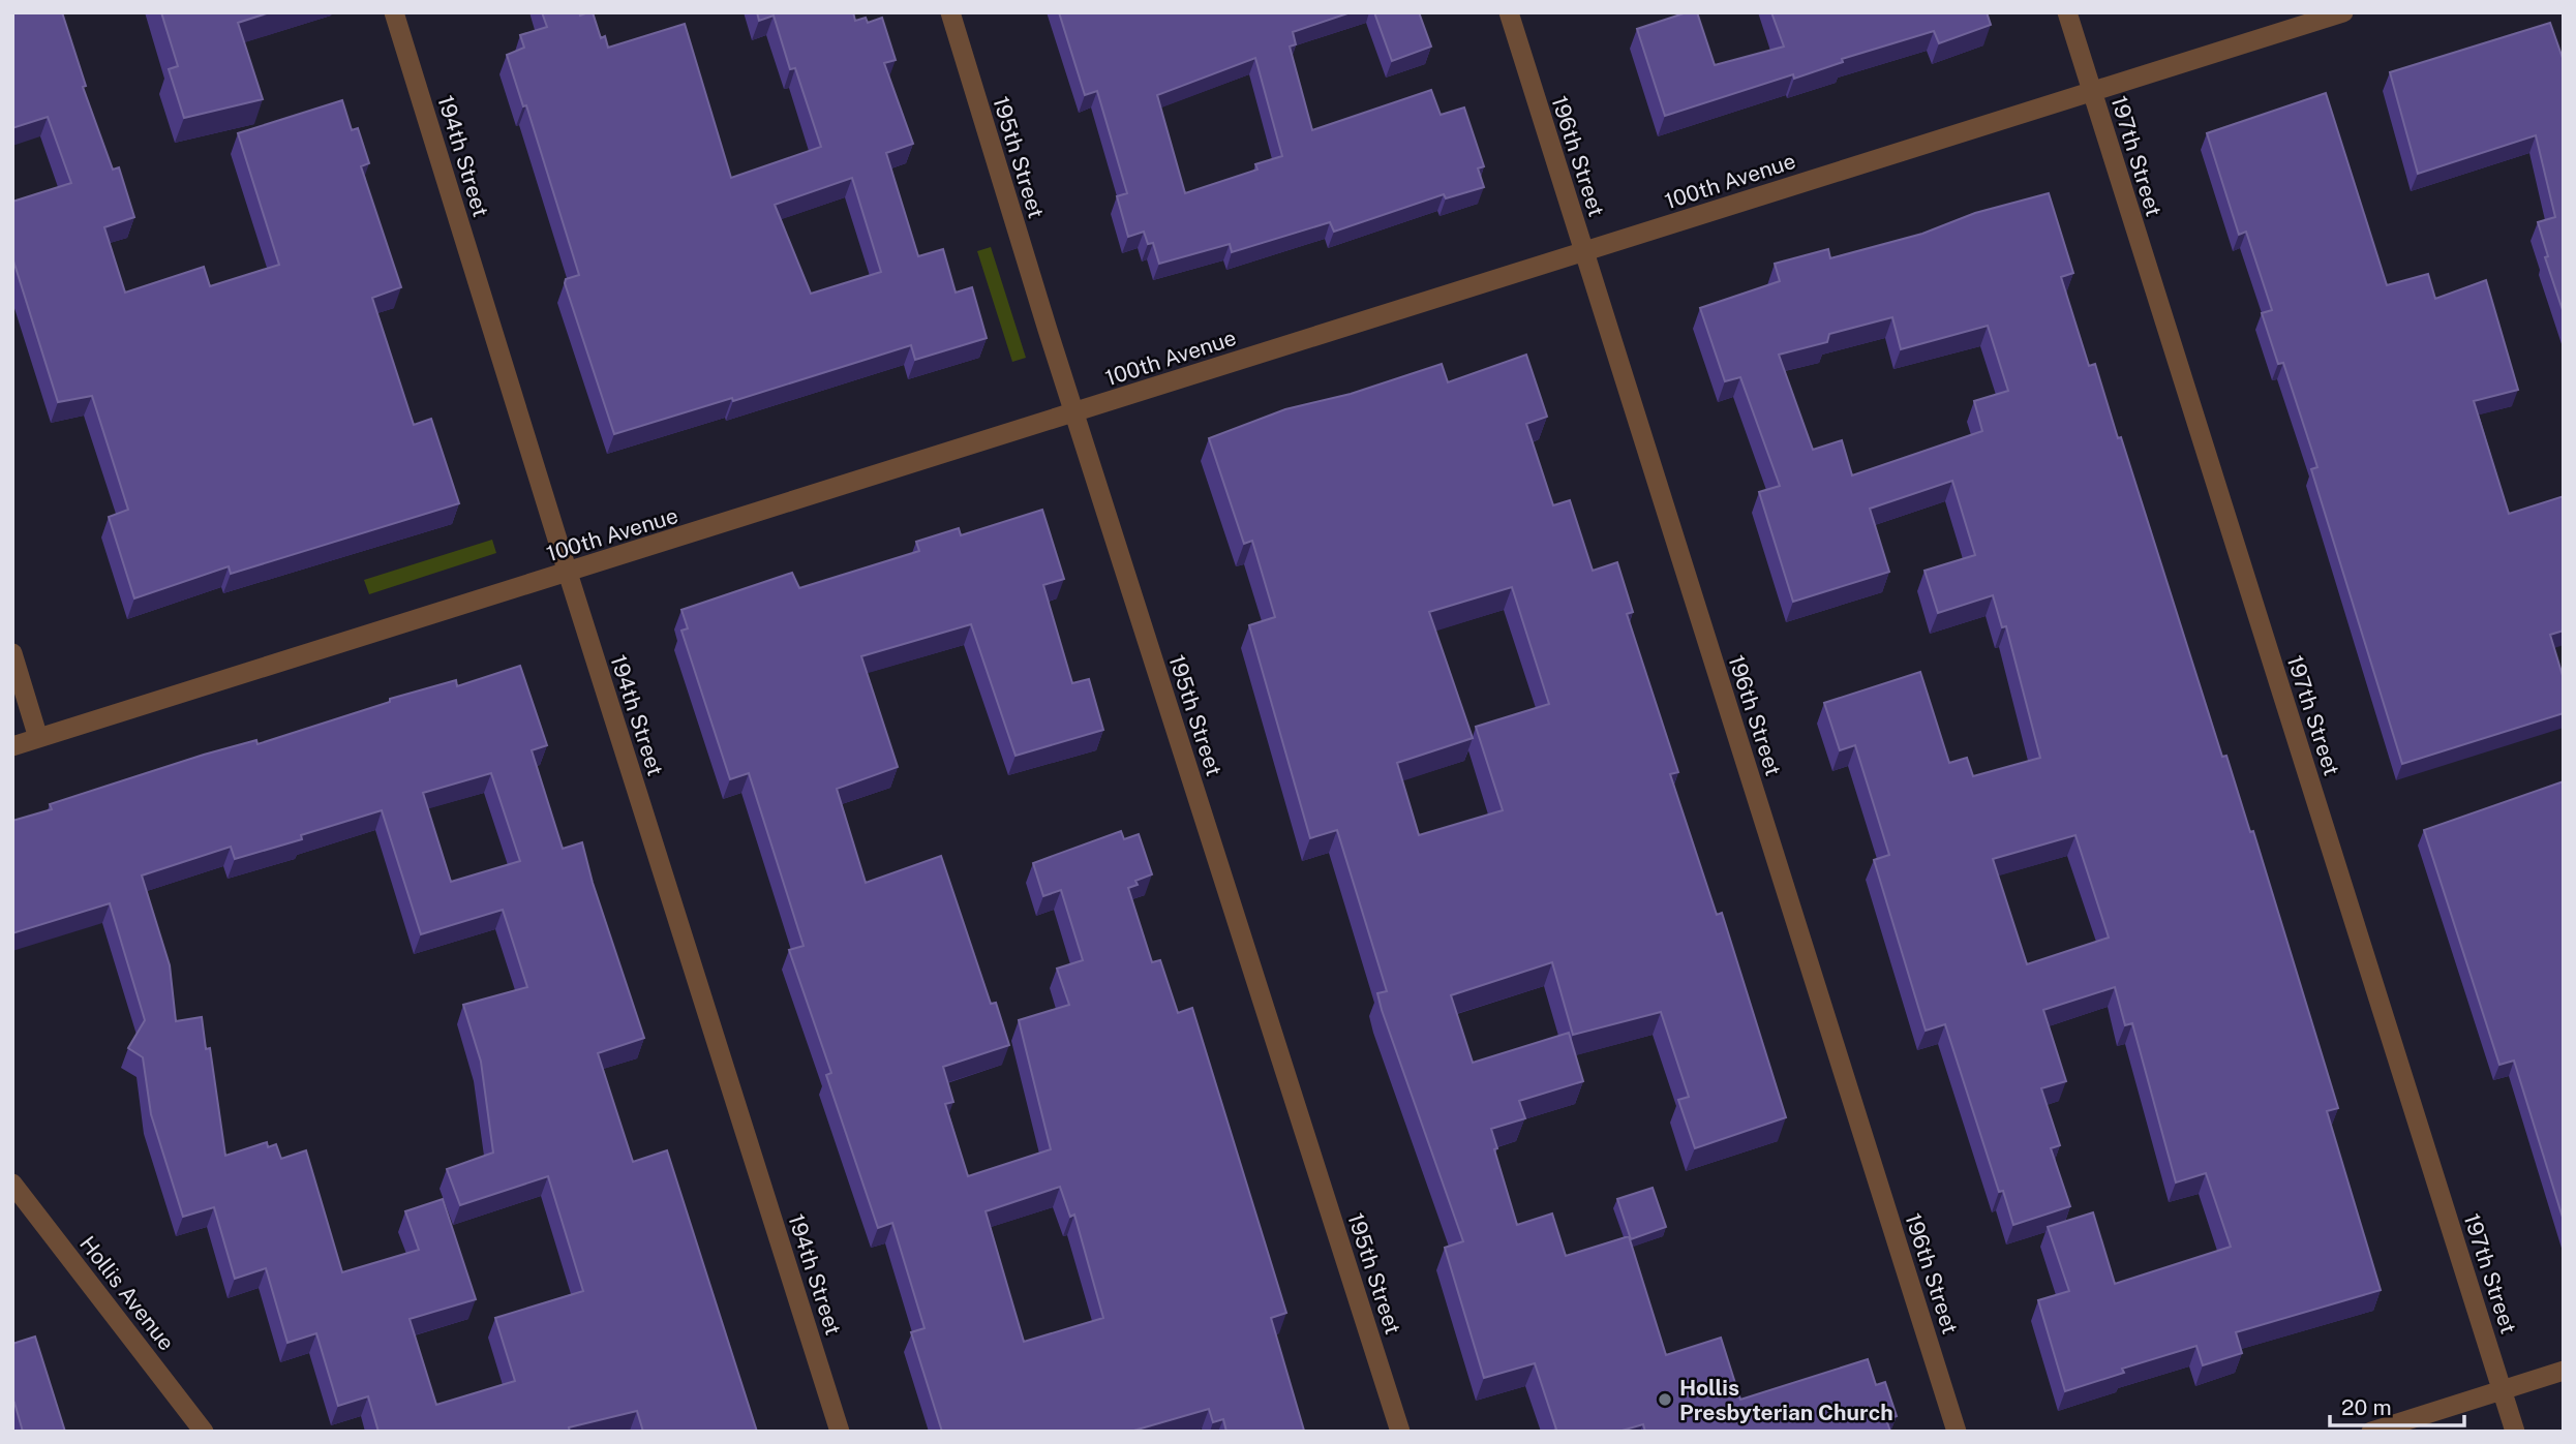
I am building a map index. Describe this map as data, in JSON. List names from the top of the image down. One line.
{"streets":{"street":["194th Street","196th Street","197th Street","195th Street","100th Avenue","Hollis Avenue"]},"crossings":[["194th Street","100th Avenue"],["196th Street","100th Avenue"],["197th Street","100th Avenue"],["195th Street","100th Avenue"]],"places":["Hollis Presbyterian Church"],"scale_bar":"20 m"}
